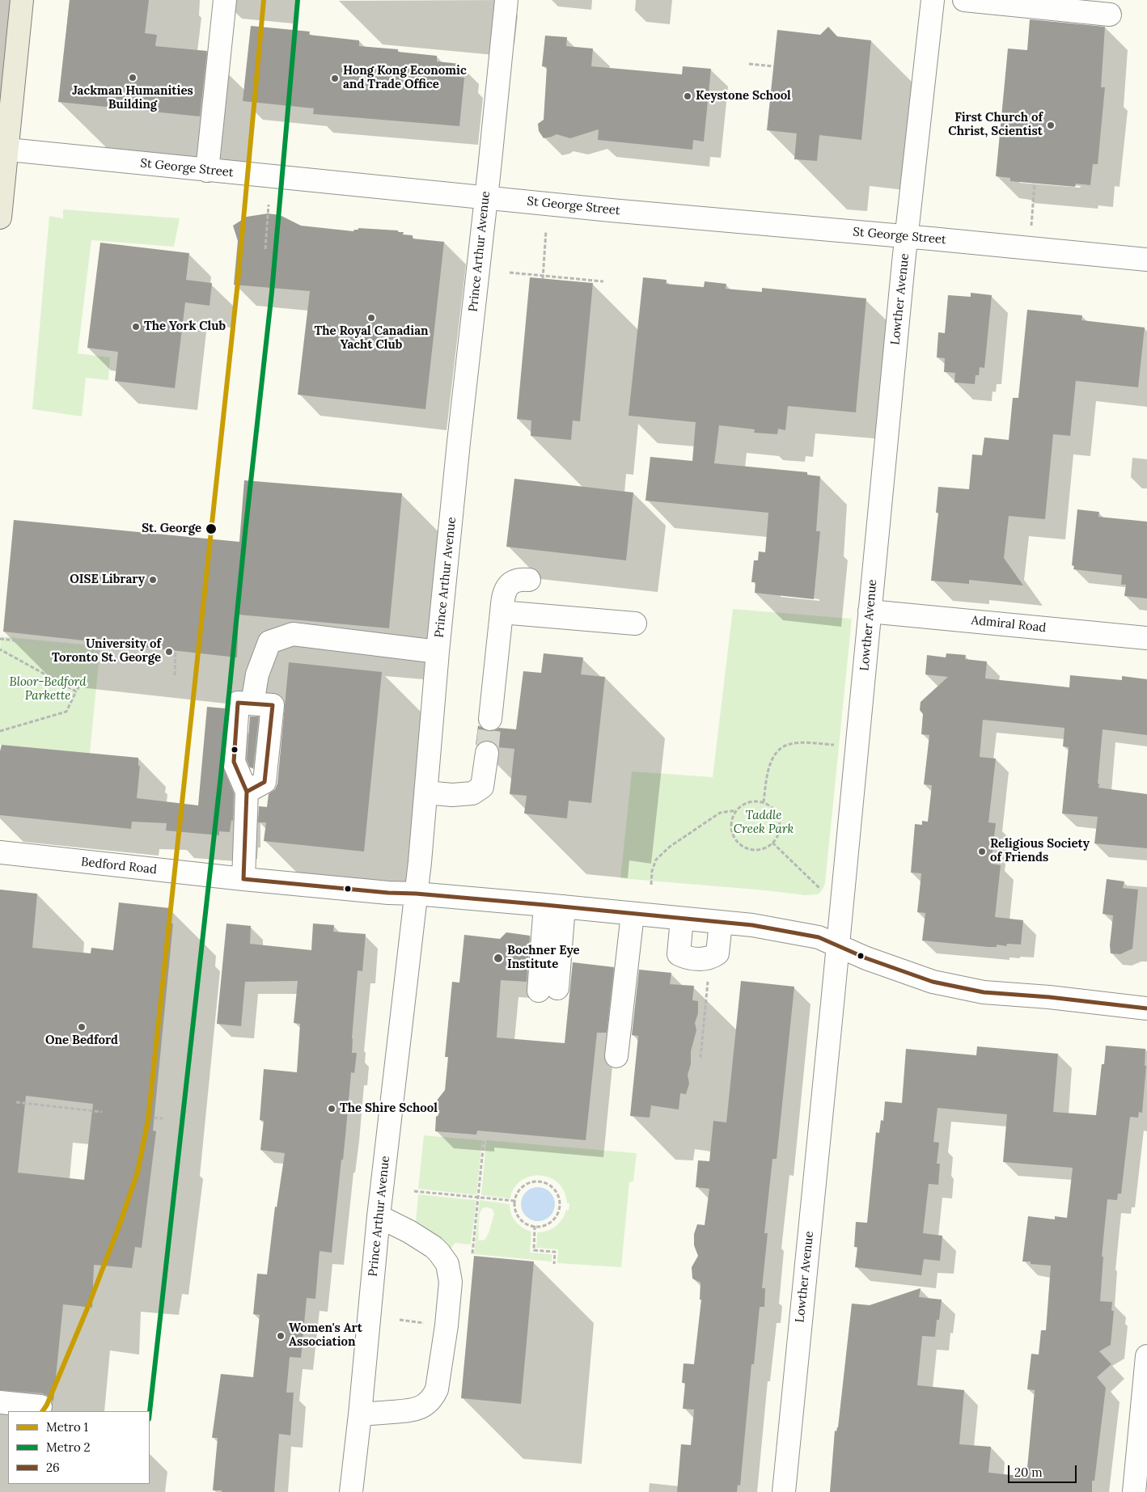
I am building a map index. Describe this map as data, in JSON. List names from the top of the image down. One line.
{"streets":{"street":["St George Street","Prince Arthur Avenue","Lowther Avenue","Admiral Road","Bedford Road"]},"crossings":[["St George Street","Prince Arthur Avenue"],["St George Street","Lowther Avenue"],["Prince Arthur Avenue","Bedford Road"],["Lowther Avenue","Admiral Road"],["Lowther Avenue","Bedford Road"]],"parks":["Bloor-Bedford Parkette","Taddle Creek Park"],"places":["Jackman Humanities Building","Hong Kong Economic and Trade Office","Keystone School","First Church of Christ, Scientist","The Royal Canadian Yacht Club","The York Club","St. George","OISE Library","University of Toronto St. George","Religious Society of Friends","Bochner Eye Institute","One Bedford","The Shire School","Women's Art Association"],"lines":["metro line 1","metro line 2","transit line 26"],"legend":["Metro 1","Metro 2","26"],"scale_bar":"20 m"}
